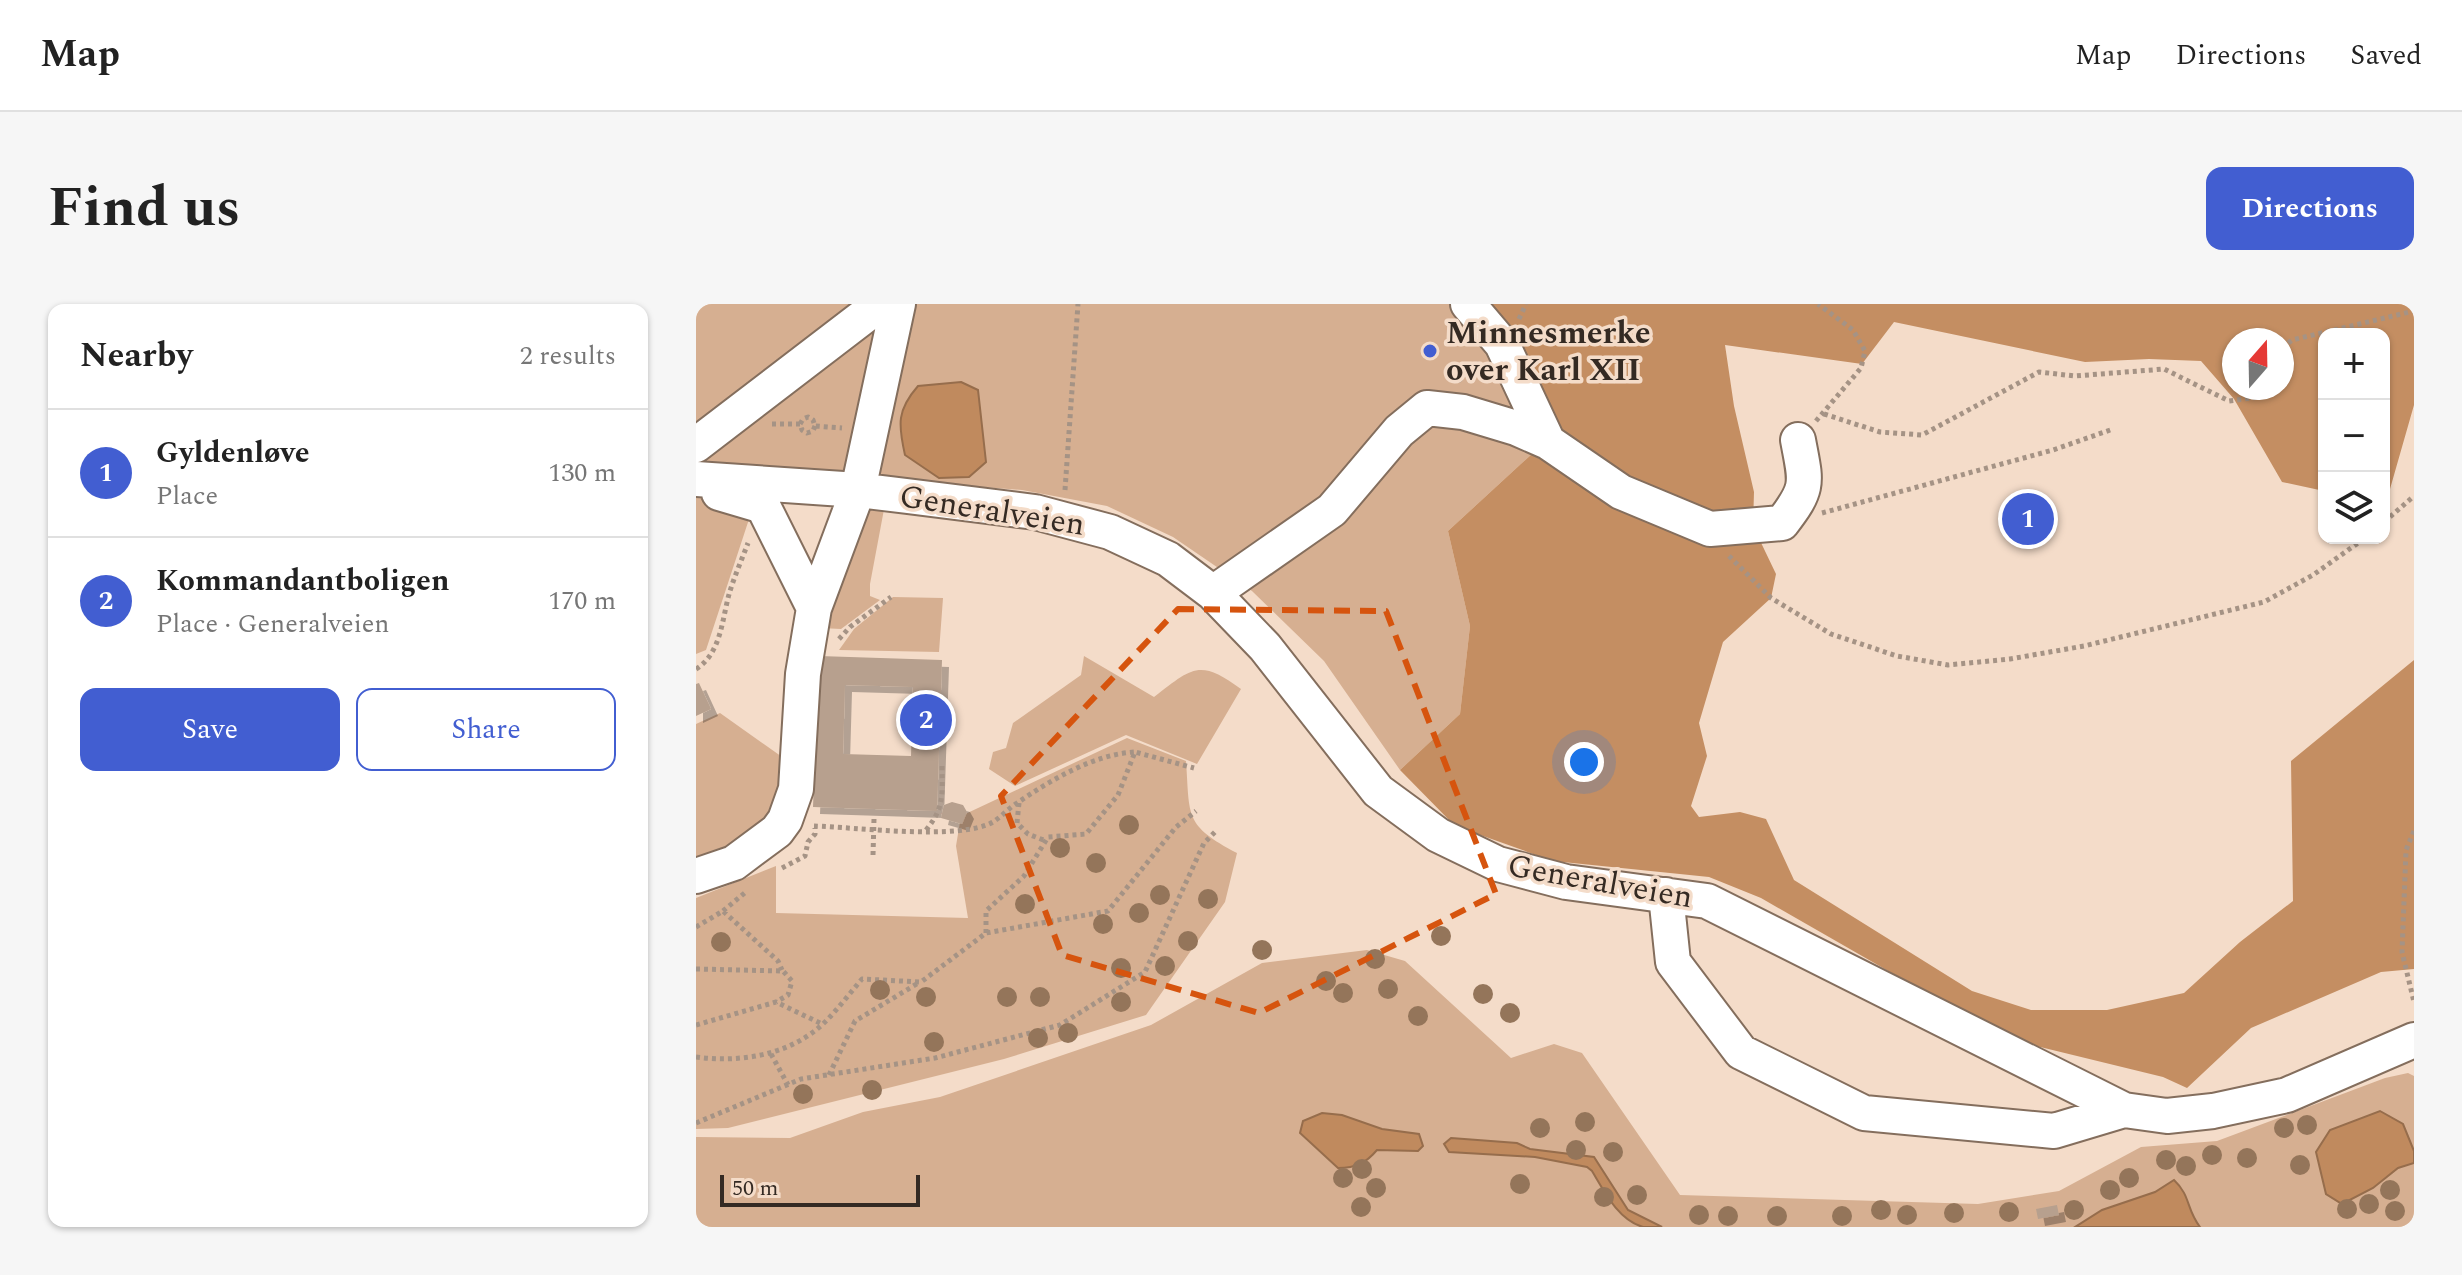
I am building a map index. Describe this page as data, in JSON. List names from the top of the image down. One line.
{"streets":{"street":["Generalveien"]},"places":["Minnesmerke over Karl XII"],"scale_bar":"50 m","north":"top","page":{"header":"Map","nav":["Map","Directions","Saved"],"title":"Find us","buttons":["Directions",["Save","Share"]],"heading":["Nearby","2 results"],"map_buttons":["+","−"],"list":[{"mark":"1","name":"Gyldenløve","note":"Place","value":"130 m"},{"mark":"2","name":"Kommandantboligen","note":"Place · Generalveien","value":"170 m"}],"pins":["1","2"],"scale":"50 m"}}
